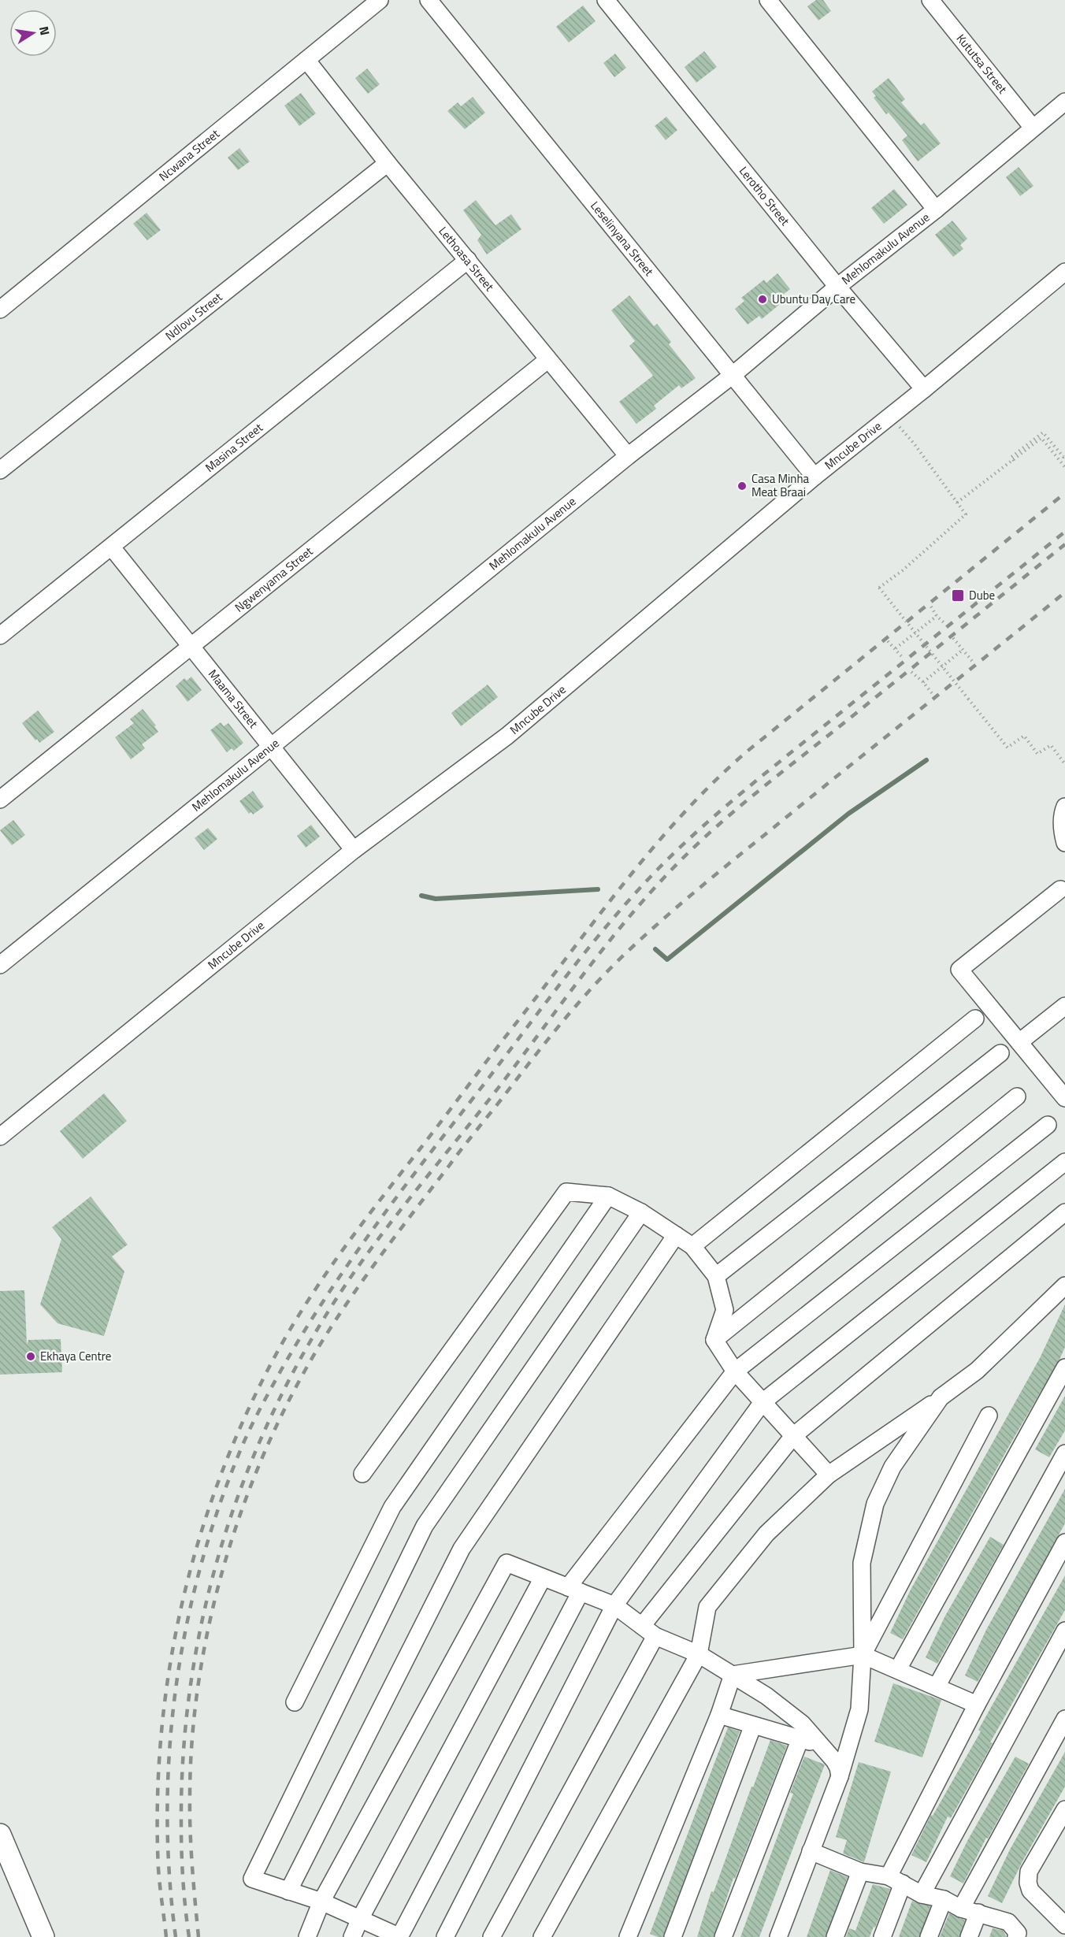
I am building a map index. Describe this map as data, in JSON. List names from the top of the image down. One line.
{"streets":{"street":["Kututsa Street","Ncwana Street","Lerotho Street","Leselinyana Street","Mehlomakulu Avenue","Lethoasa Street","Ndlovu Street","Mncube Drive","Masina Street","Ngwenyama Street","Maama Street"]},"crossings":[["Kututsa Street","Mehlomakulu Avenue"],["Ncwana Street","Lethoasa Street"],["Lerotho Street","Mehlomakulu Avenue"],["Lerotho Street","Mncube Drive"],["Leselinyana Street","Mehlomakulu Avenue"],["Leselinyana Street","Mncube Drive"],["Mehlomakulu Avenue","Lethoasa Street"],["Mehlomakulu Avenue","Maama Street"],["Lethoasa Street","Ndlovu Street"],["Lethoasa Street","Masina Street"],["Lethoasa Street","Ngwenyama Street"],["Mncube Drive","Maama Street"],["Masina Street","Maama Street"],["Ngwenyama Street","Maama Street"]],"places":{"other":["Ubuntu Day Care","Casa Minha Meat Braai","Ekhaya Centre"],"transit":["Dube"]},"north":"right"}
